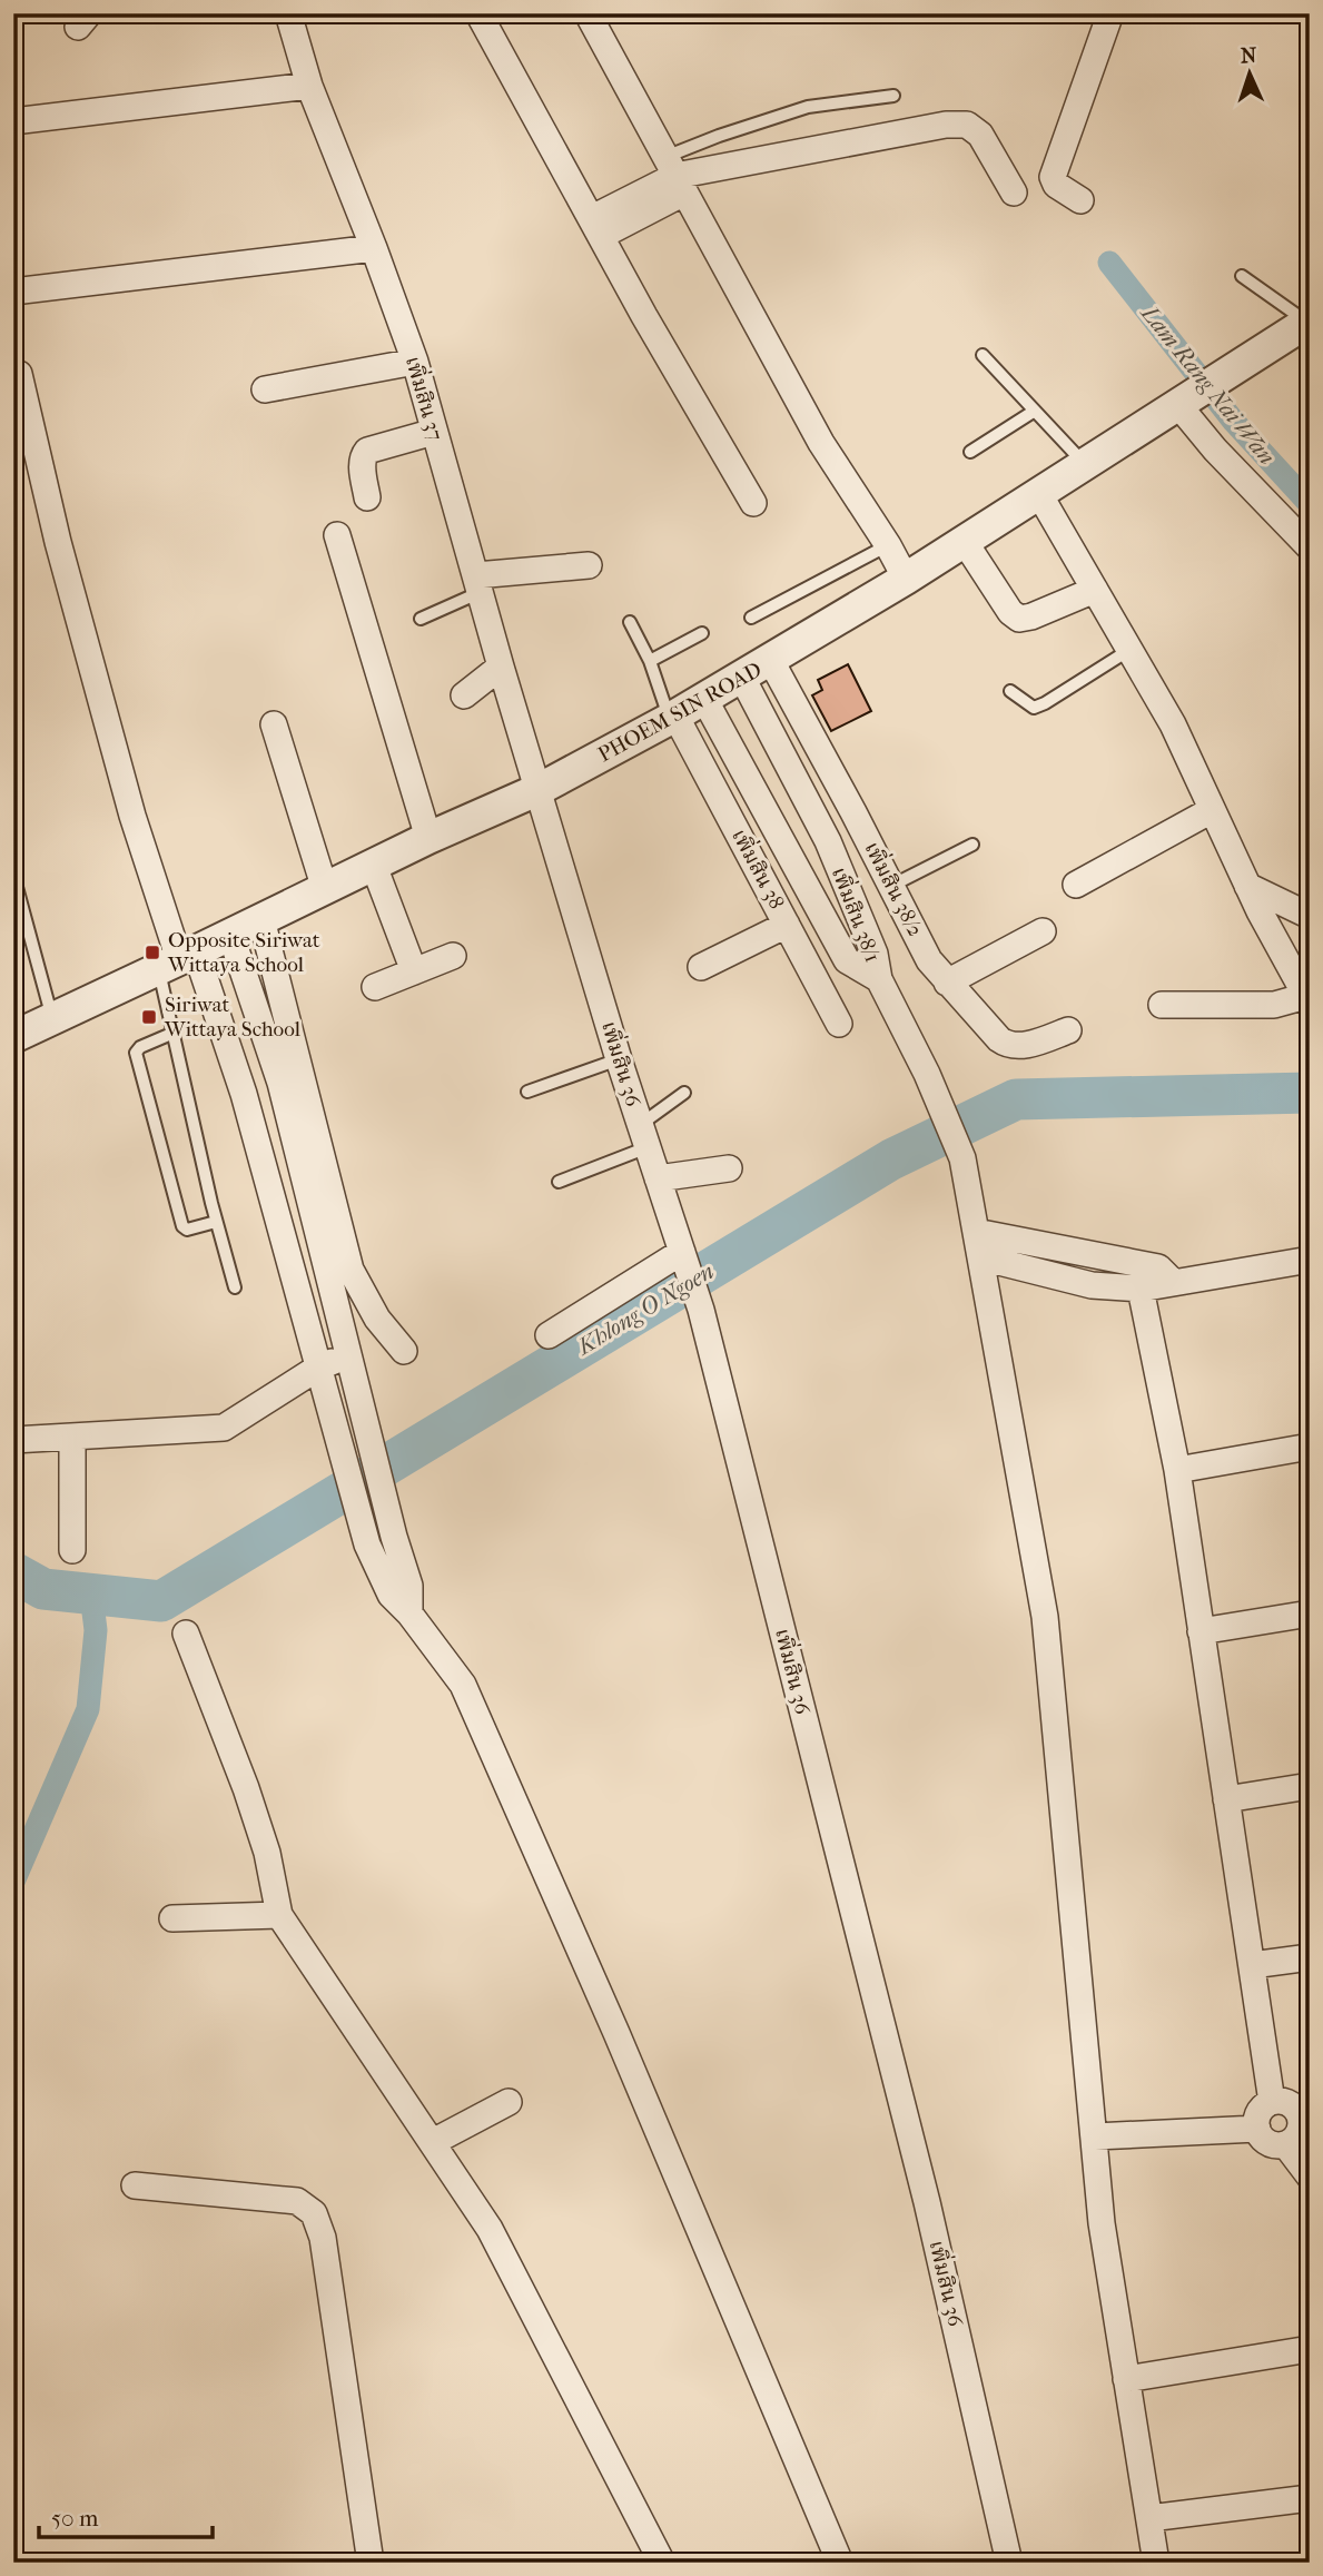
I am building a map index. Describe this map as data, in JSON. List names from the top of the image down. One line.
{"streets":{"street":["เพิ่มสิน 37","PHOEM SIN ROAD","เพิ่มสิน 38","เพิ่มสิน 38/2","เพิ่มสิน 38/1","เพิ่มสิน 36"]},"crossings":[["เพิ่มสิน 37","PHOEM SIN ROAD"],["เพิ่มสิน 37","เพิ่มสิน 36"],["PHOEM SIN ROAD","เพิ่มสิน 38"],["PHOEM SIN ROAD","เพิ่มสิน 38/2"],["PHOEM SIN ROAD","เพิ่มสิน 38/1"],["PHOEM SIN ROAD","เพิ่มสิน 36"]],"water":["Lam Rang Nai Wan","Khlong O Ngoen"],"places":{"transit":["Opposite Siriwat Wittaya School","Siriwat Wittaya School"]},"scale_bar":"50 m","north":"top"}
